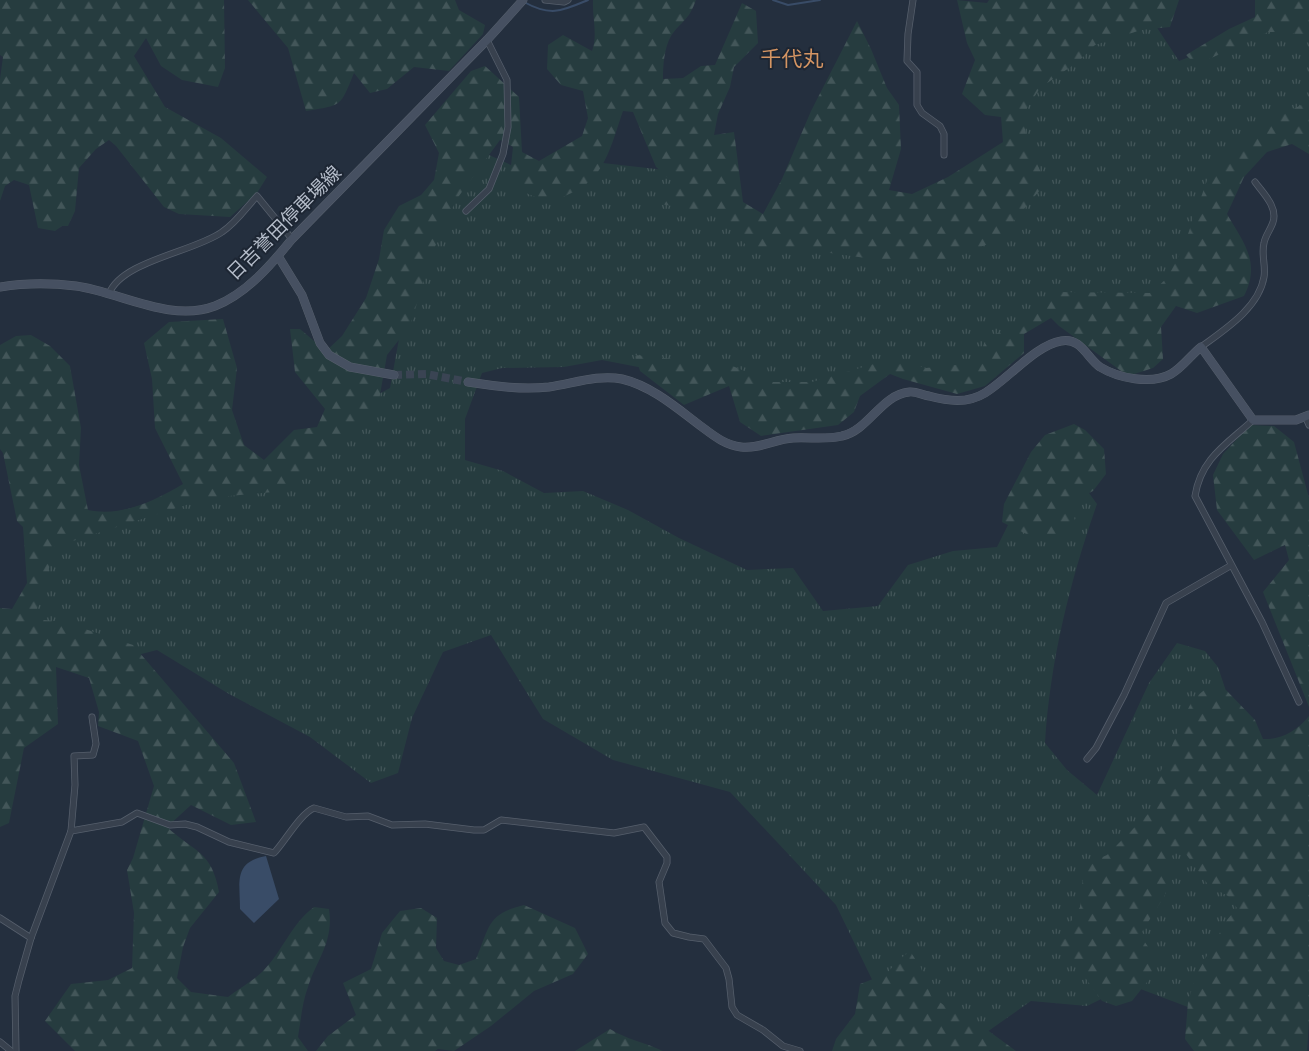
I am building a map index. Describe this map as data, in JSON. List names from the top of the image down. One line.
{"streets":{"street":["日吉誉田停車場線"]},"districts":["千代丸"]}
